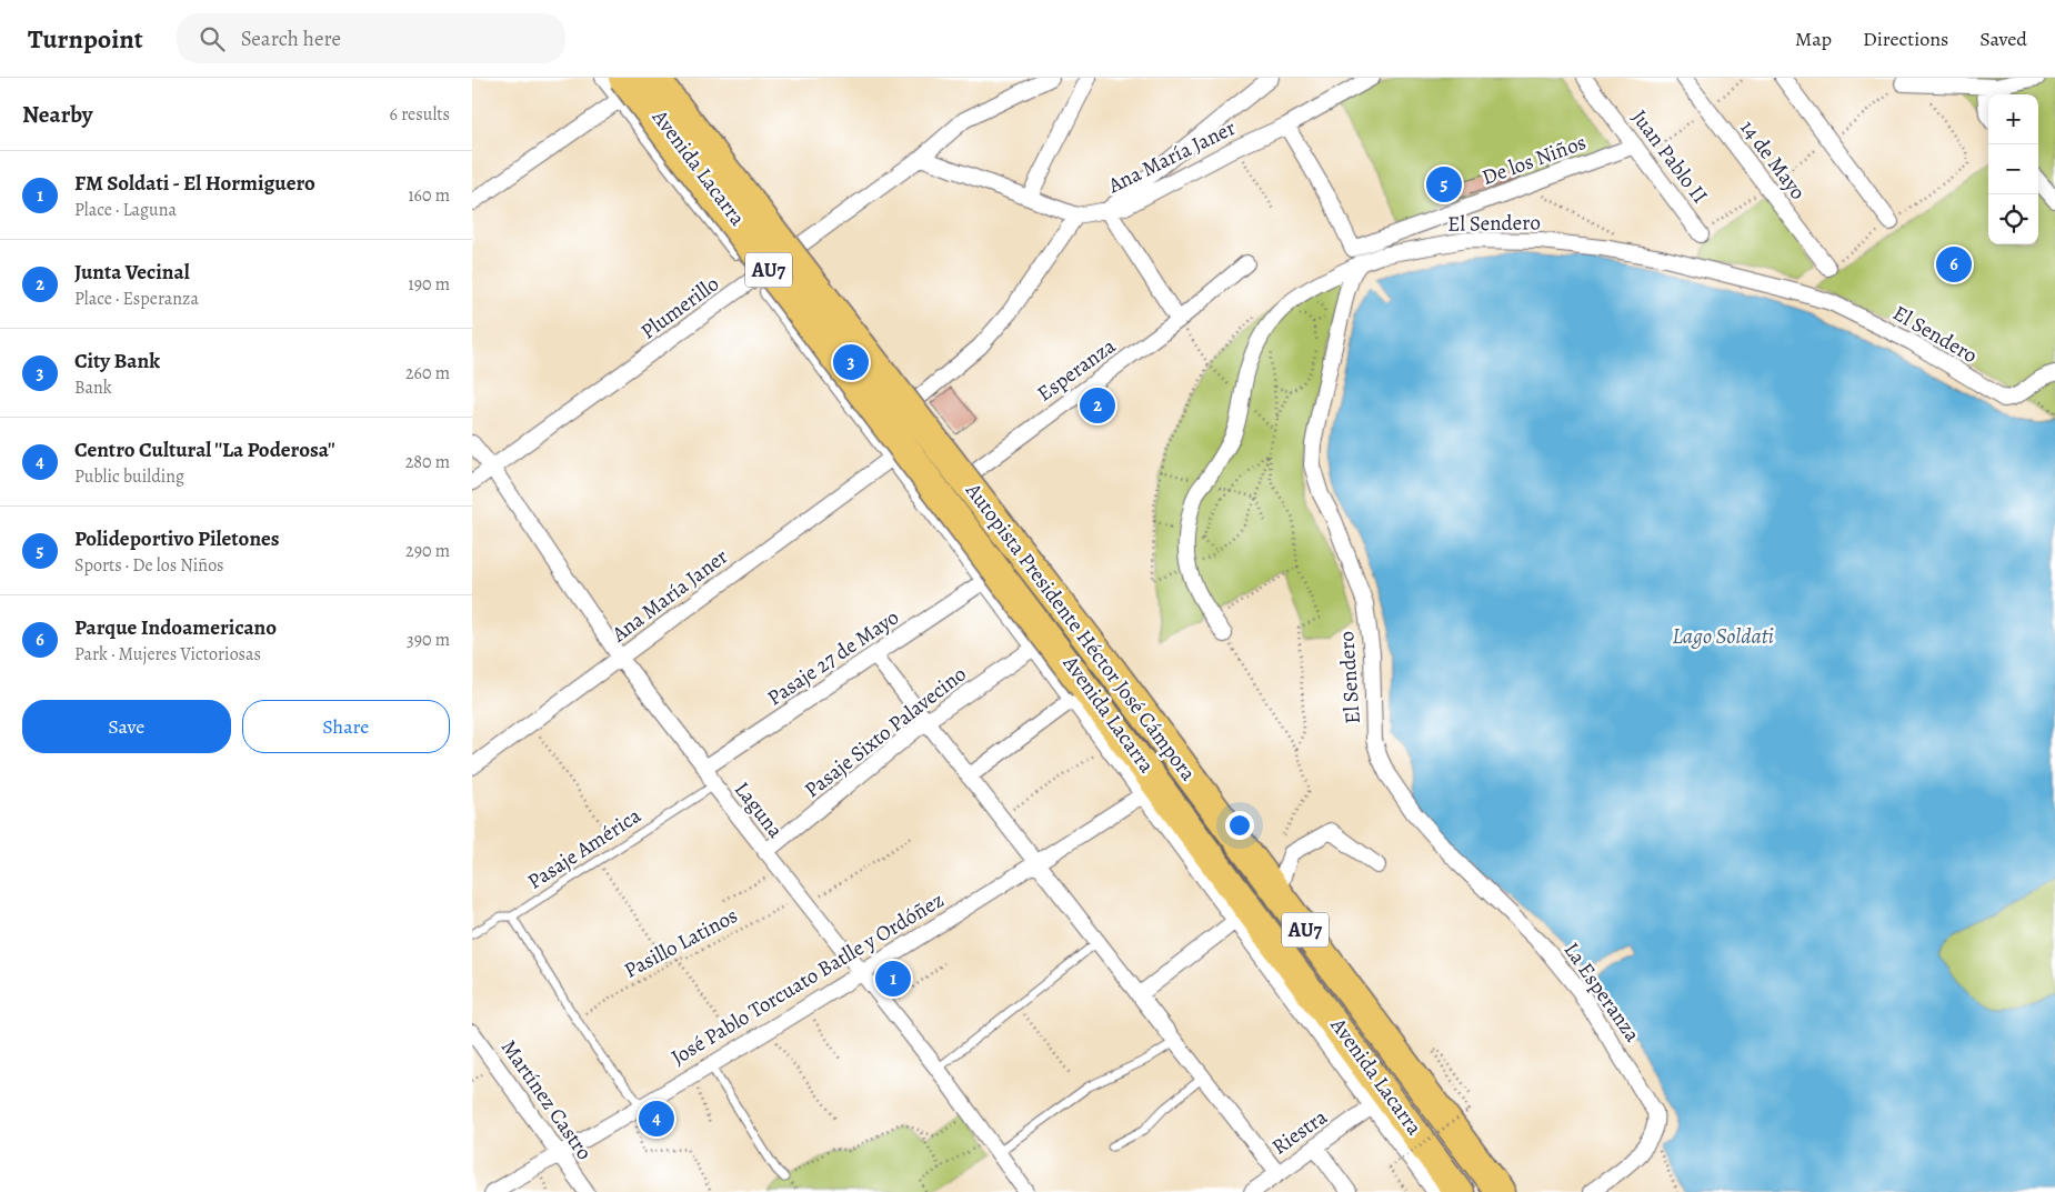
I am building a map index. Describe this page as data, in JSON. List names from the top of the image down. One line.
{"streets":{"highway":["AU7","Autopista Presidente Héctor José Cámpora"],"street":["Ana María Janer","Juan Pablo II","De los Niños","14 de Mayo","Avenida Lacarra","El Sendero","Plumerillo","Esperanza","Pasaje 27 de Mayo","Pasaje Sixto Palavecino","Laguna","José Pablo Torcuato Batlle y Ordóñez","La Esperanza","Martínez Castro","Riestra"],"lane":["Pasaje América"],"path":["Pasillo Latinos"]},"crossings":[["Ana María Janer","De los Niños"],["Ana María Janer","Avenida Lacarra"],["Ana María Janer","Laguna"],["Juan Pablo II","De los Niños"],["Avenida Lacarra","Plumerillo"],["Avenida Lacarra","Esperanza"],["Avenida Lacarra","Autopista Presidente Héctor José Cámpora"],["Avenida Lacarra","Pasaje 27 de Mayo"],["Avenida Lacarra","Pasaje Sixto Palavecino"],["Avenida Lacarra","José Pablo Torcuato Batlle y Ordóñez"],["Avenida Lacarra","Riestra"],["El Sendero","La Esperanza"],["Plumerillo","Laguna"],["Pasaje 27 de Mayo","Laguna"],["Pasaje Sixto Palavecino","Laguna"],["Laguna","Pasaje América"],["Laguna","Pasillo Latinos"],["Laguna","José Pablo Torcuato Batlle y Ordóñez"],["José Pablo Torcuato Batlle y Ordóñez","Martínez Castro"]],"water":["Lago Soldati"],"page":{"header":"Turnpoint","search":"Search here","nav":["Map","Directions","Saved"],"heading":["Nearby","6 results"],"map_buttons":["+","−"],"list":[{"mark":"1","name":"FM Soldati - El Hormiguero","note":"Place · Laguna","value":"160 m"},{"mark":"2","name":"Junta Vecinal","note":"Place · Esperanza","value":"190 m"},{"mark":"3","name":"City Bank","note":"Bank","value":"260 m"},{"mark":"4","name":"Centro Cultural ''La Poderosa''","note":"Public building","value":"280 m"},{"mark":"5","name":"Polideportivo Piletones","note":"Sports · De los Niños","value":"290 m"},{"mark":"6","name":"Parque Indoamericano","note":"Park · Mujeres Victoriosas","value":"390 m"}],"pins":["5","6","3","2","1","4"],"buttons":["Save","Share"]}}
